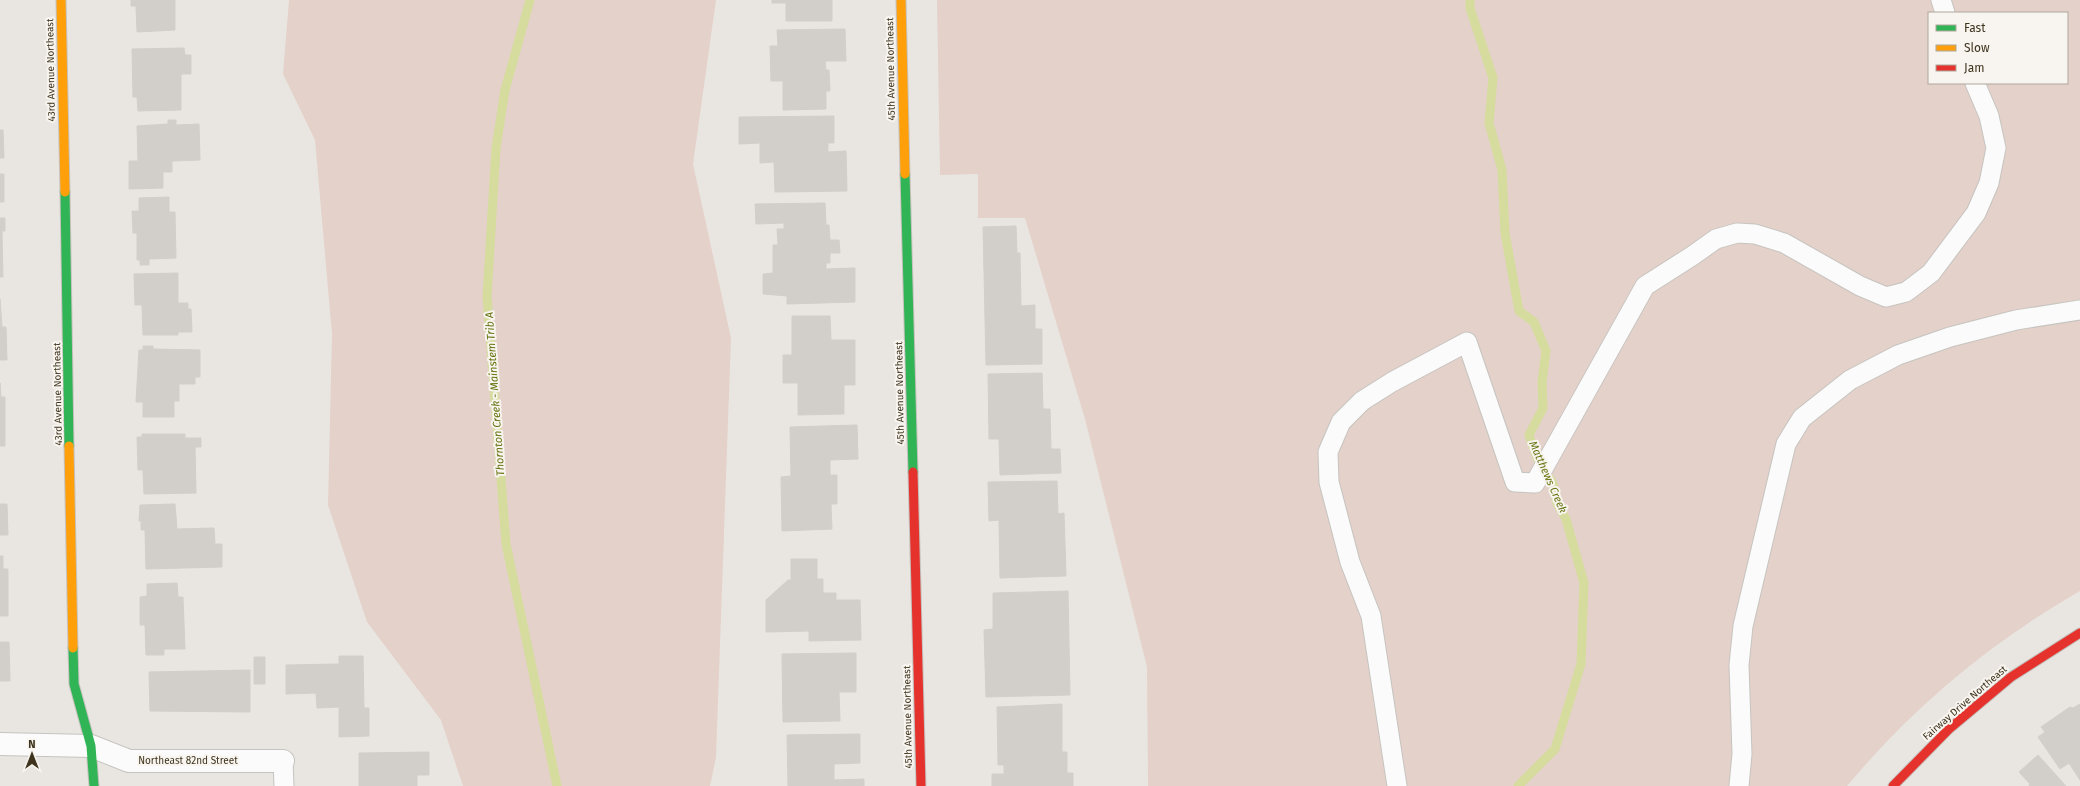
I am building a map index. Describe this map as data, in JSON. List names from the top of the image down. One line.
{"streets":{"street":["45th Avenue Northeast","43rd Avenue Northeast","Fairway Drive Northeast","Northeast 82nd Street"]},"crossings":[["43rd Avenue Northeast","Northeast 82nd Street"]],"water":["Thornton Creek - Mainstem Trib A","Matthews Creek"],"legend":["Fast","Slow","Jam"],"north":"top"}
